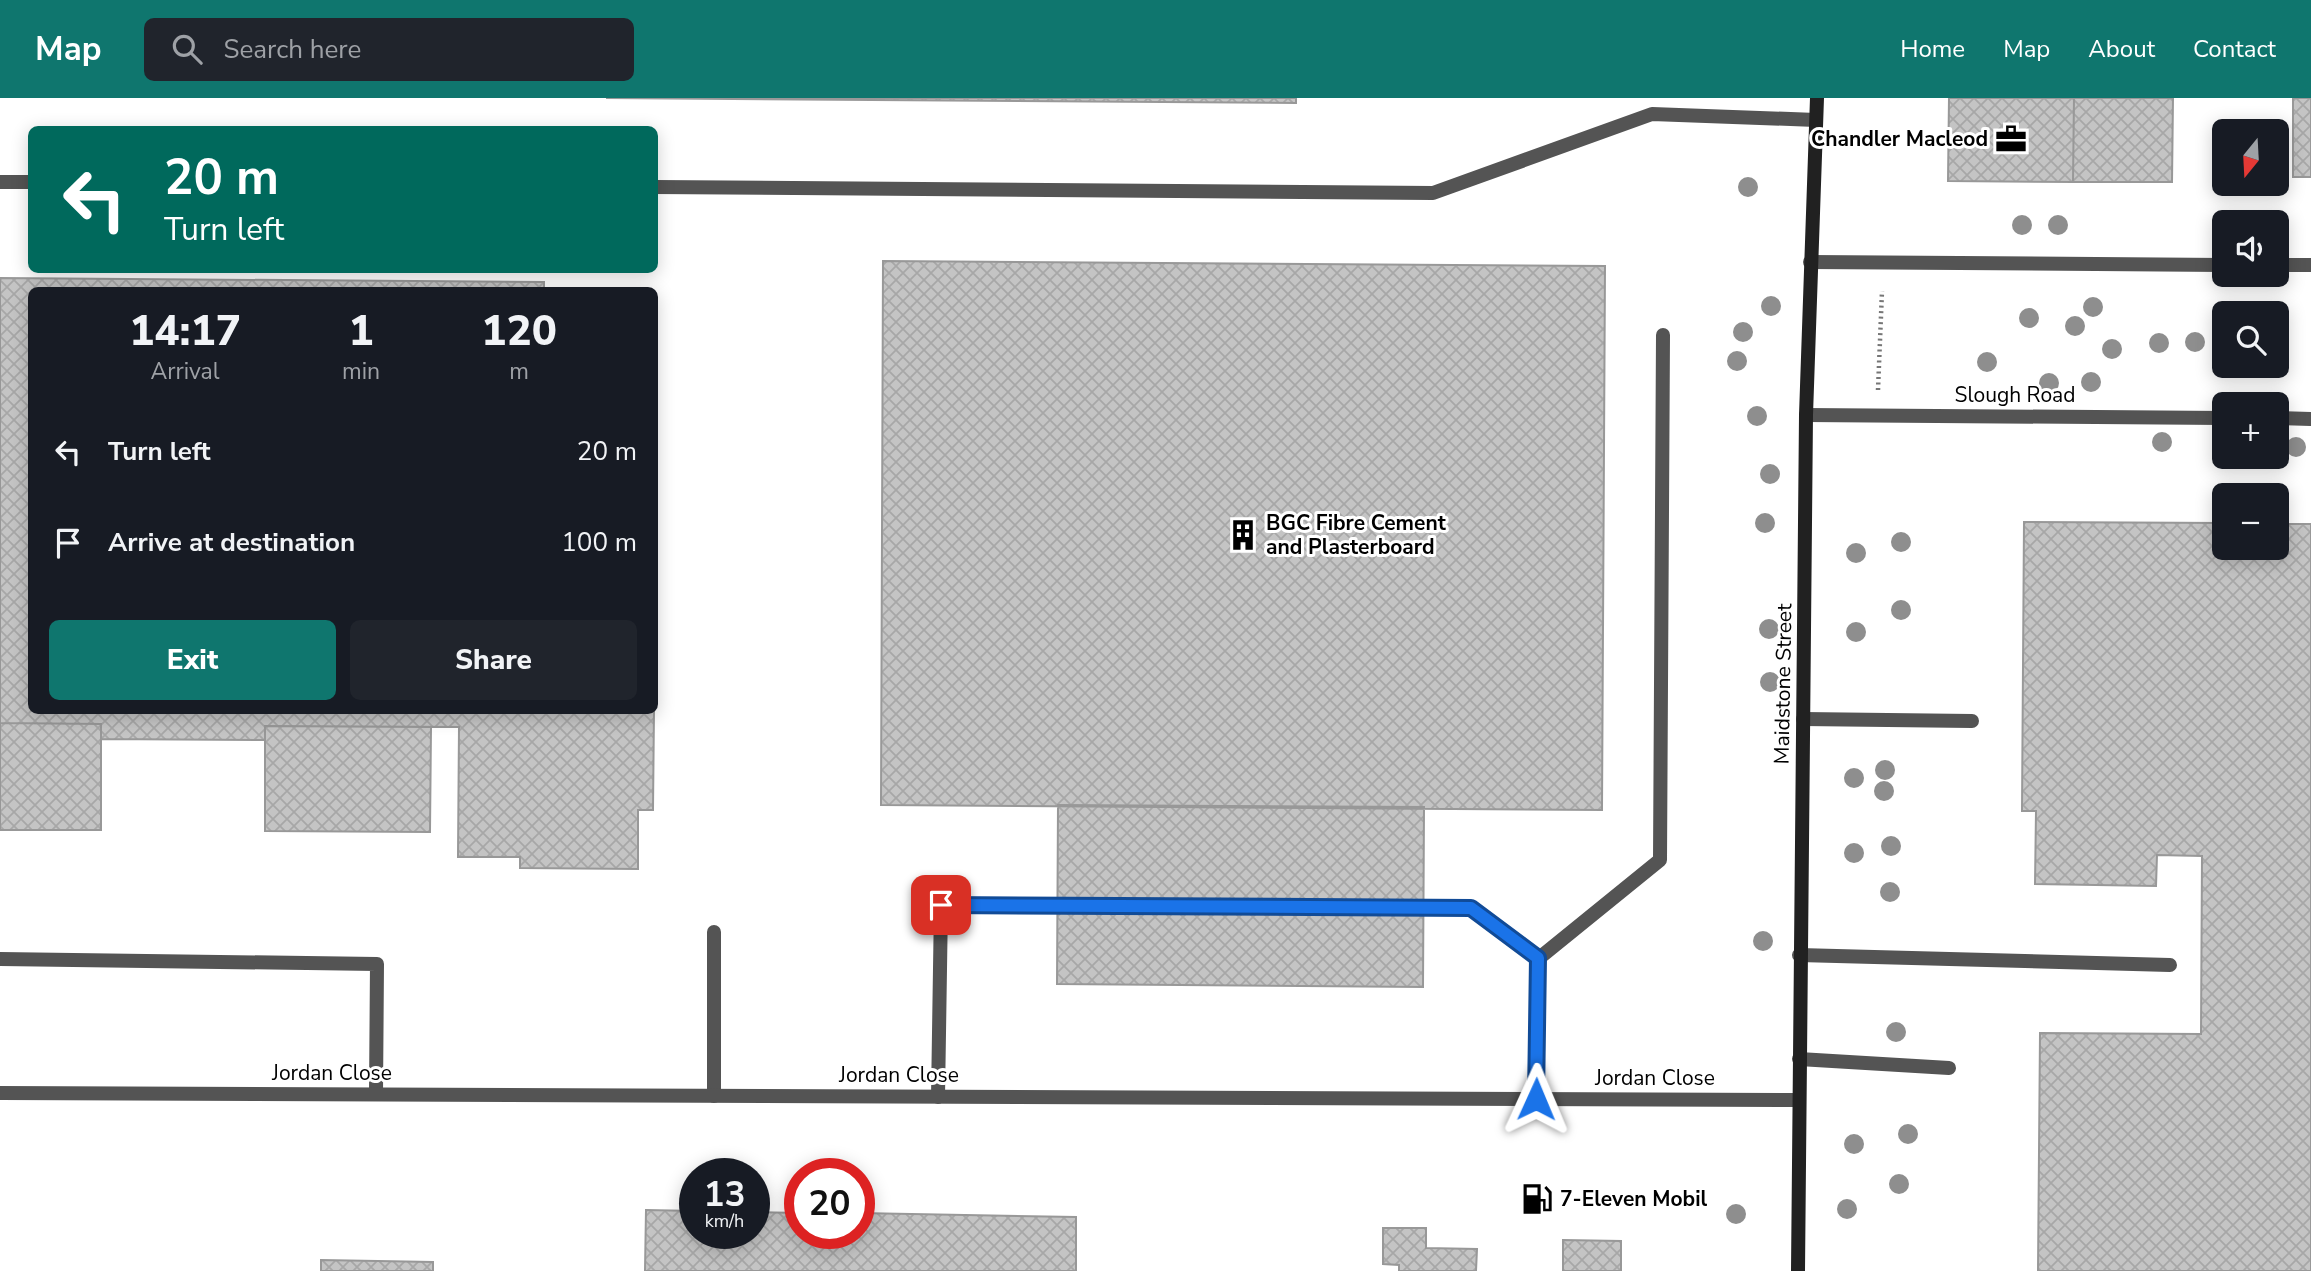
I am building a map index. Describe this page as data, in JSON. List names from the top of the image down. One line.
{"streets":{"main road":["Maidstone Street"],"street":["Slough Road","Jordan Close"]},"crossings":[["Slough Road","Maidstone Street"],["Maidstone Street","Jordan Close"]],"places":{"office":["Chandler Macleod"],"building":["BGC Fibre Cement and Plasterboard"],"fuel station":["7-Eleven Mobil"]},"north":"bottom","page":{"header":"Map","search":"Search here","nav":["Home","Map","About","Contact"],"map_buttons":["+","−"],"turn":["20 m","Turn left"],"eta":["14:17","Arrival","1","min","120","m"],"list":[{"name":"Turn left","value":"20 m"},{"name":"Arrive at destination","value":"100 m"}],"buttons":["Exit","Share"],"speed":"13 km/h","limit":"20"}}
